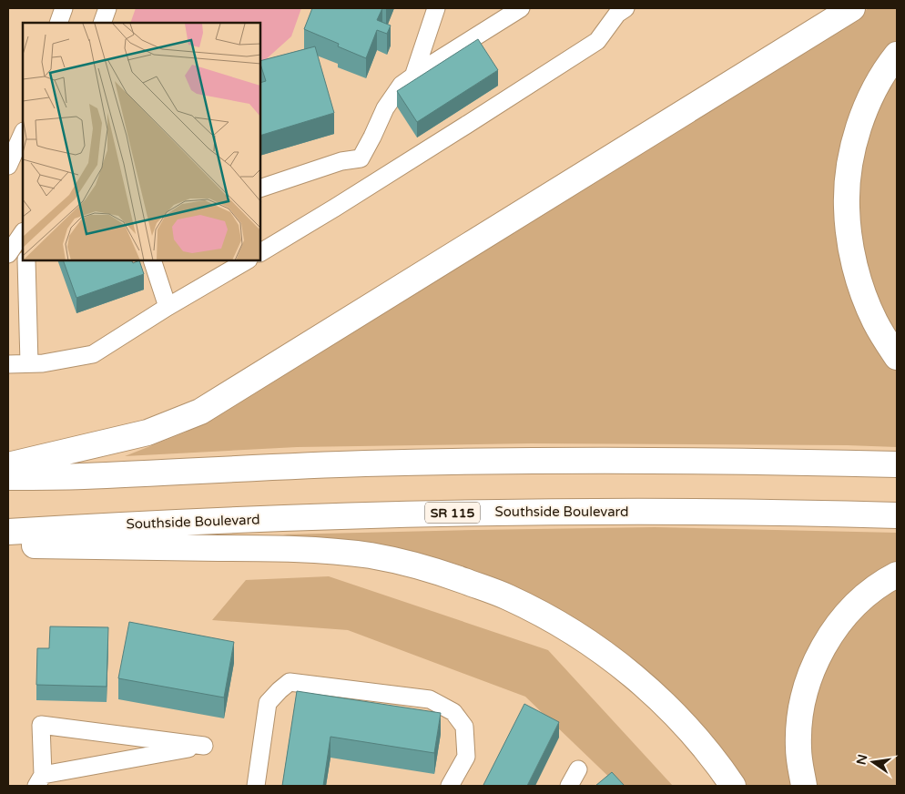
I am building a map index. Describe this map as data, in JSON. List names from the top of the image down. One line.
{"streets":{"highway":["Southside Boulevard","SR 115"]},"north":"left"}
